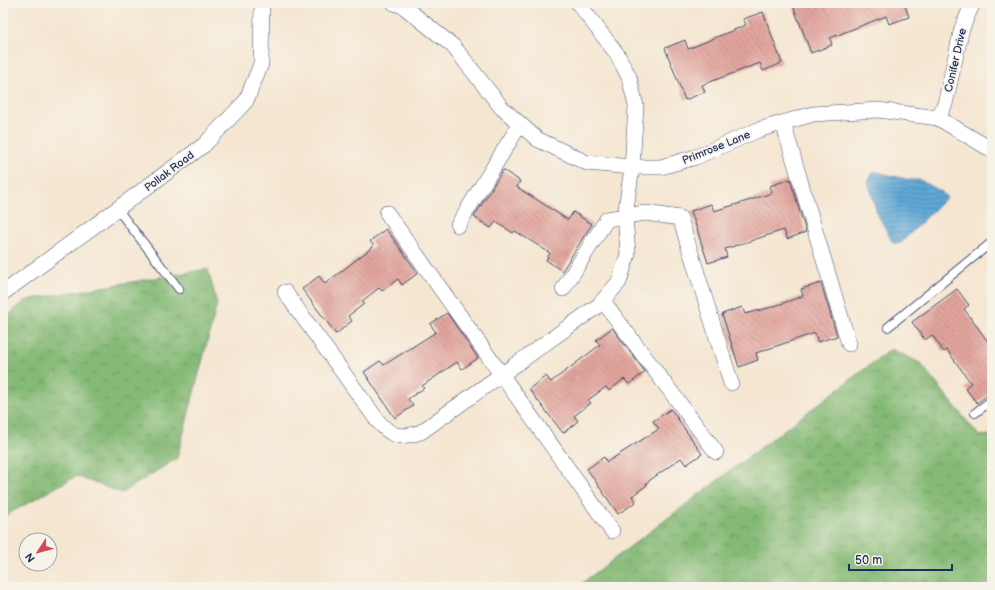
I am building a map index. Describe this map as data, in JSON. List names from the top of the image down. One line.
{"streets":{"street":["Conifer Drive","Primrose Lane","Pollak Road"]},"crossings":[["Conifer Drive","Primrose Lane"]],"scale_bar":"50 m","north":"bottom left"}
